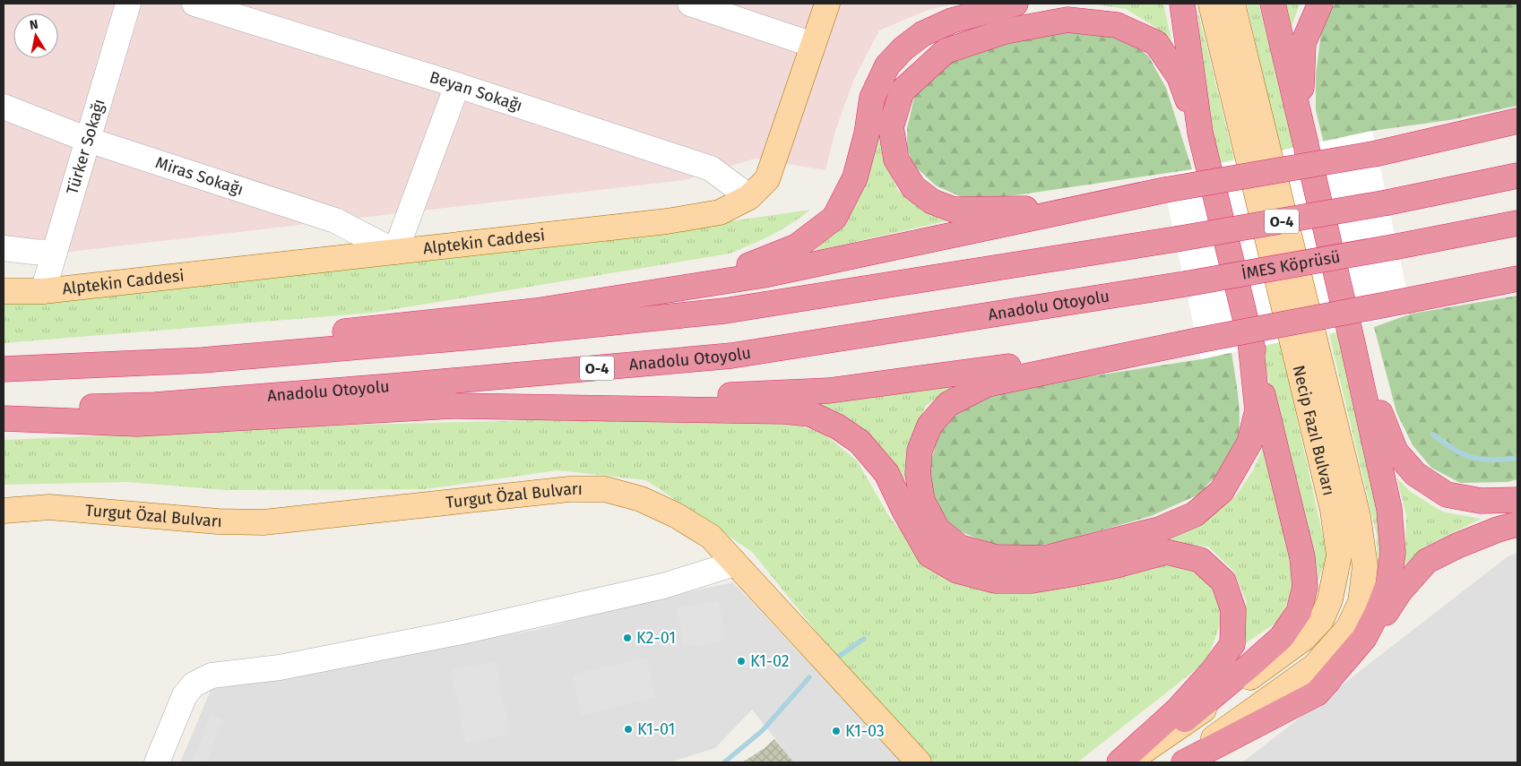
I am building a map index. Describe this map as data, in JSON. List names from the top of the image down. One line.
{"streets":{"highway":["O-4","İMES Köprüsü","Anadolu Otoyolu"],"main road":["Alptekin Caddesi","Necip Fazıl Bulvarı","Turgut Özal Bulvarı"],"street":["Beyan Sokağı","Türker Sokağı","Miras Sokağı"]},"crossings":[["Beyan Sokağı","Alptekin Caddesi"],["Türker Sokağı","Miras Sokağı"],["Türker Sokağı","Alptekin Caddesi"],["Miras Sokağı","Alptekin Caddesi"],["İMES Köprüsü","Anadolu Otoyolu"]],"places":["K2-01","K1-02","K1-01","K1-03"],"north":"top"}
